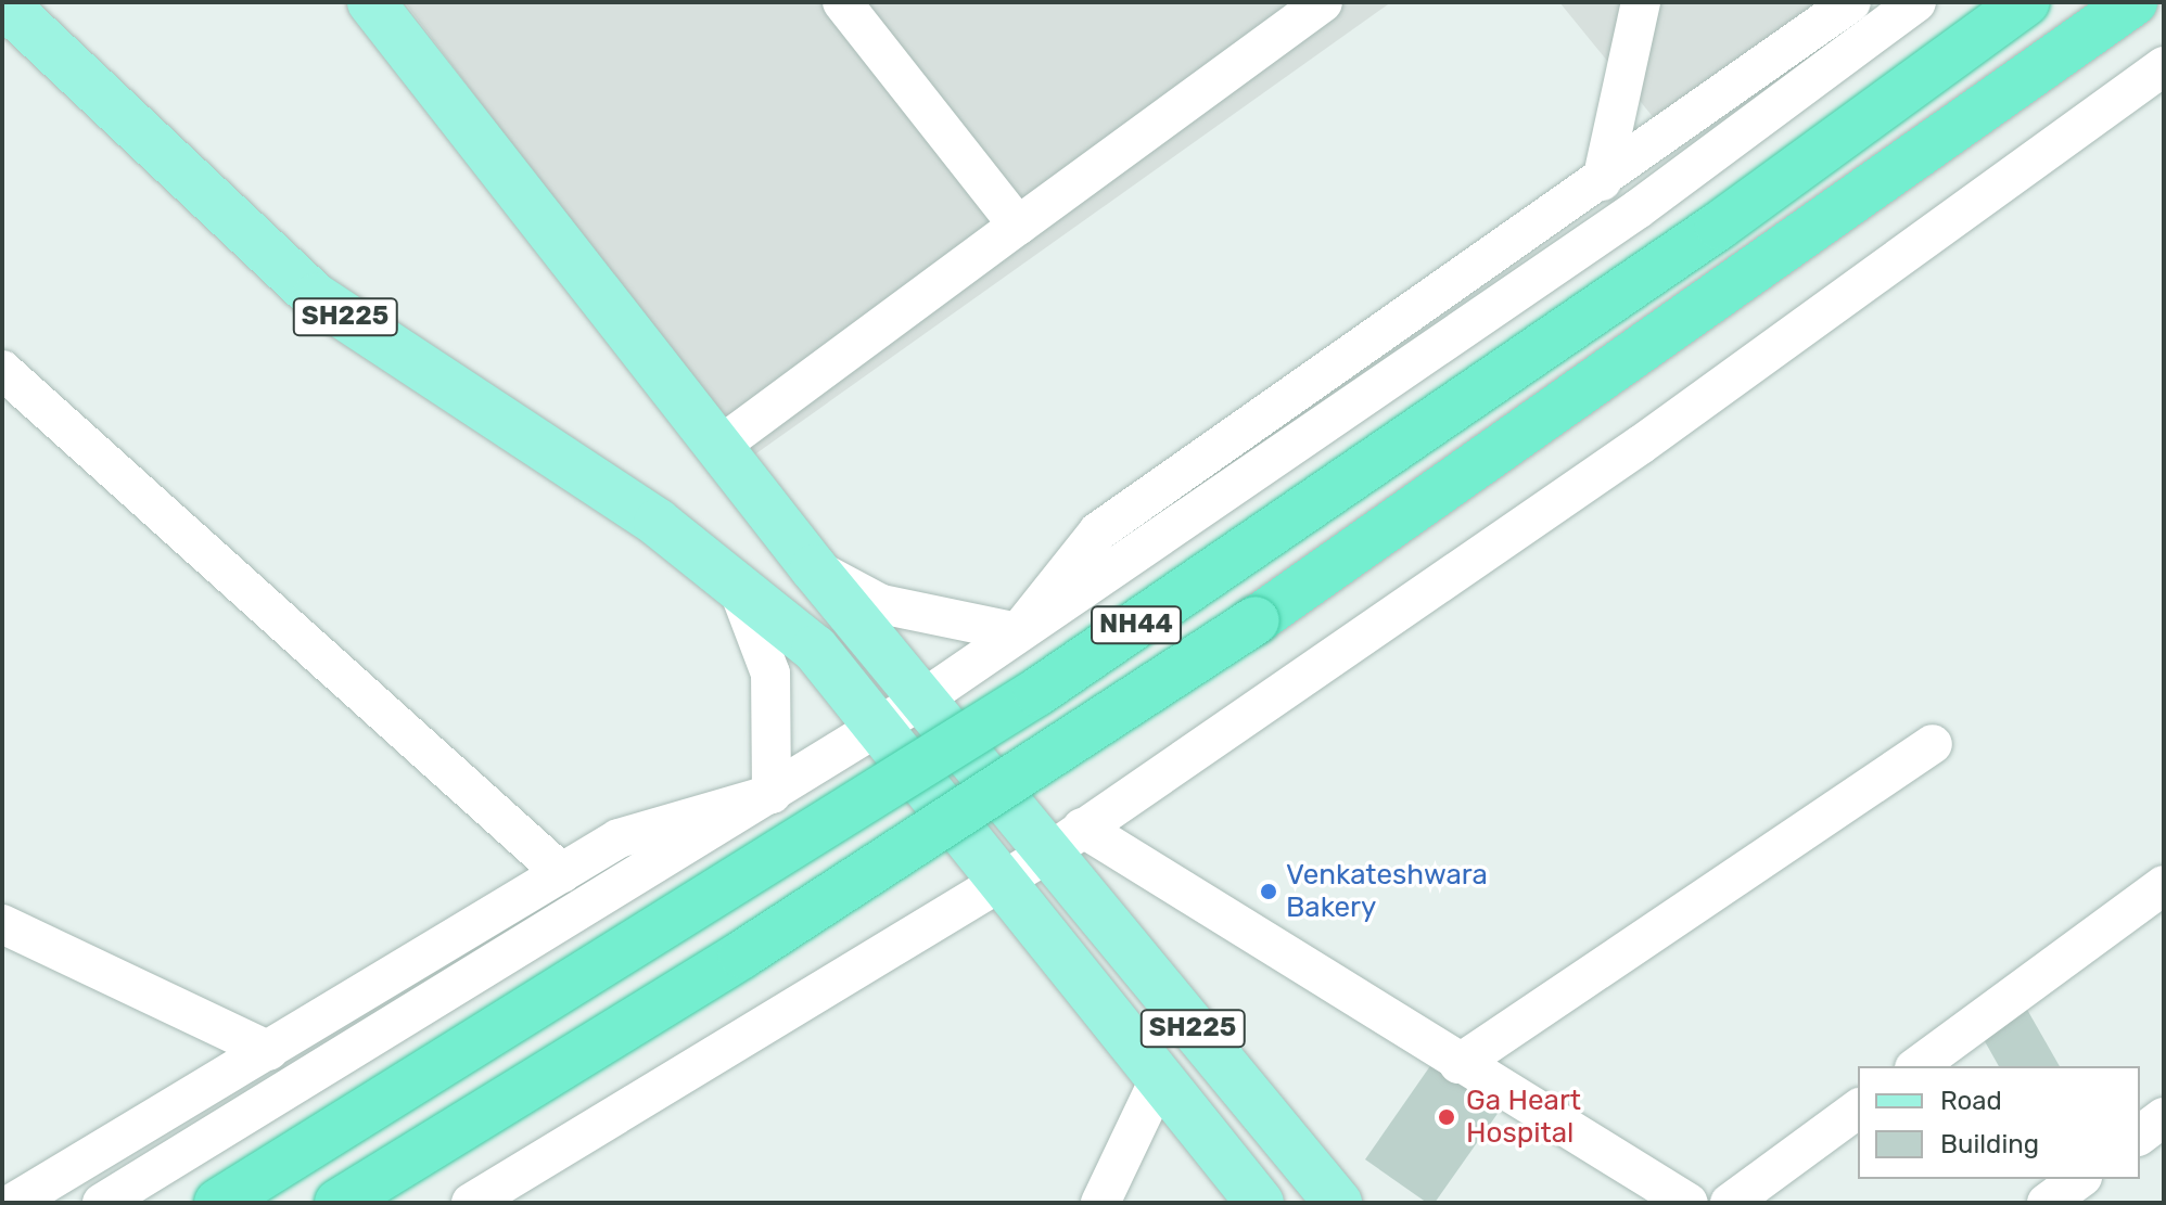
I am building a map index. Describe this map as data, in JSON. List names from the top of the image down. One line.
{"streets":{"highway":["NH44"],"main road":["SH225"]},"places":["Venkateshwara Bakery","Ga Heart Hospital"],"legend":["Road","Building"]}
